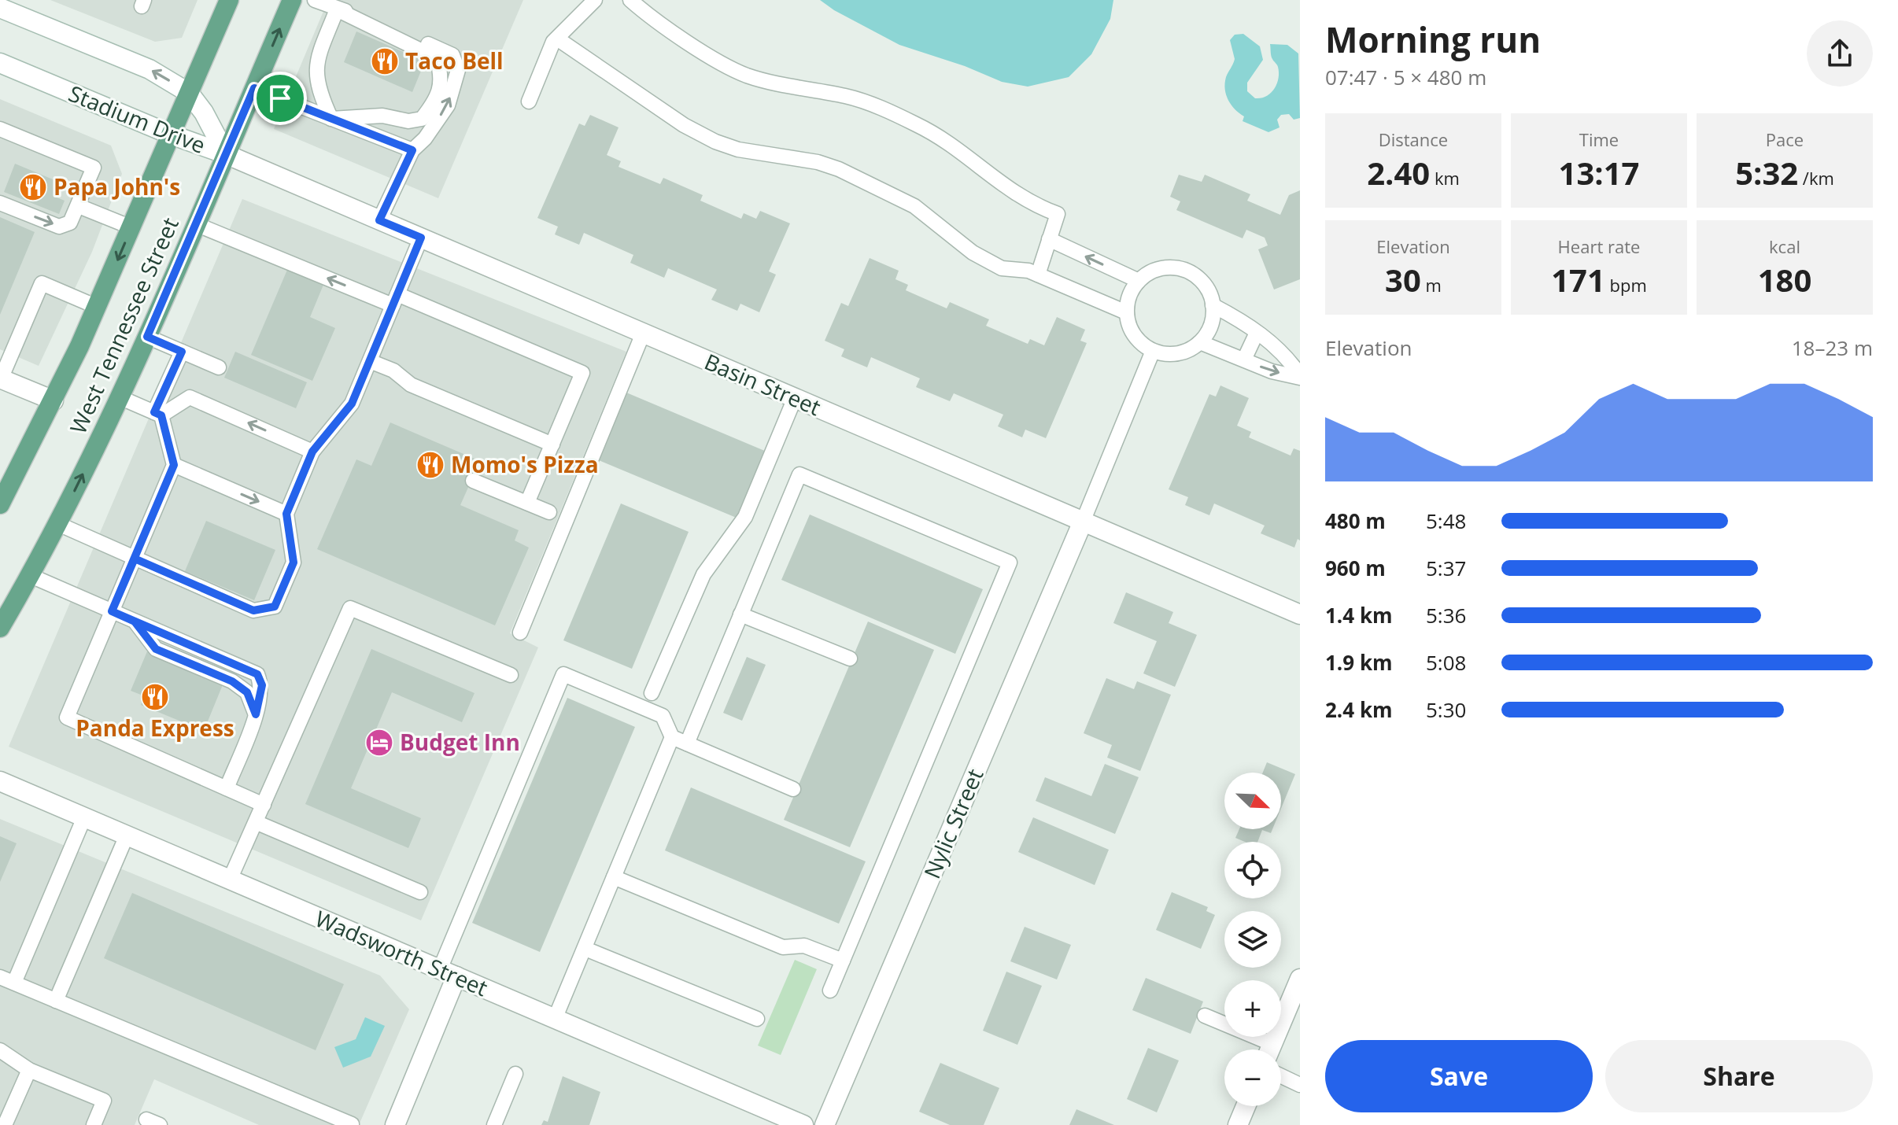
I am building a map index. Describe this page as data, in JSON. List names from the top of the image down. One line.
{"streets":{"main road":["West Tennessee Street"],"street":["Stadium Drive","Basin Street","Nylic Street","Wadsworth Street"]},"crossings":[["Stadium Drive","West Tennessee Street"],["Stadium Drive","Basin Street"],["West Tennessee Street","Basin Street"],["Basin Street","Nylic Street"]],"places":{"restaurant":["Taco Bell","Papa John's","Momo's Pizza","Panda Express"],"hotel":["Budget Inn"]},"north":"bottom right","page":{"heading":["Morning run","07:47 · 5 × 480 m"],"stats":[["Distance","2.40 km"],["Time","13:17"],["Pace","5:32 /km"],["Elevation","30 m"],["Heart rate","171 bpm"],["kcal","180"]],"chart":["Elevation","18–23 m"],"list":[{"name":"480 m","note":"5:48"},{"name":"960 m","note":"5:37"},{"name":"1.4 km","note":"5:36"},{"name":"1.9 km","note":"5:08"},{"name":"2.4 km","note":"5:30"}],"map_buttons":["+","−"],"buttons":["Save","Share"]}}
